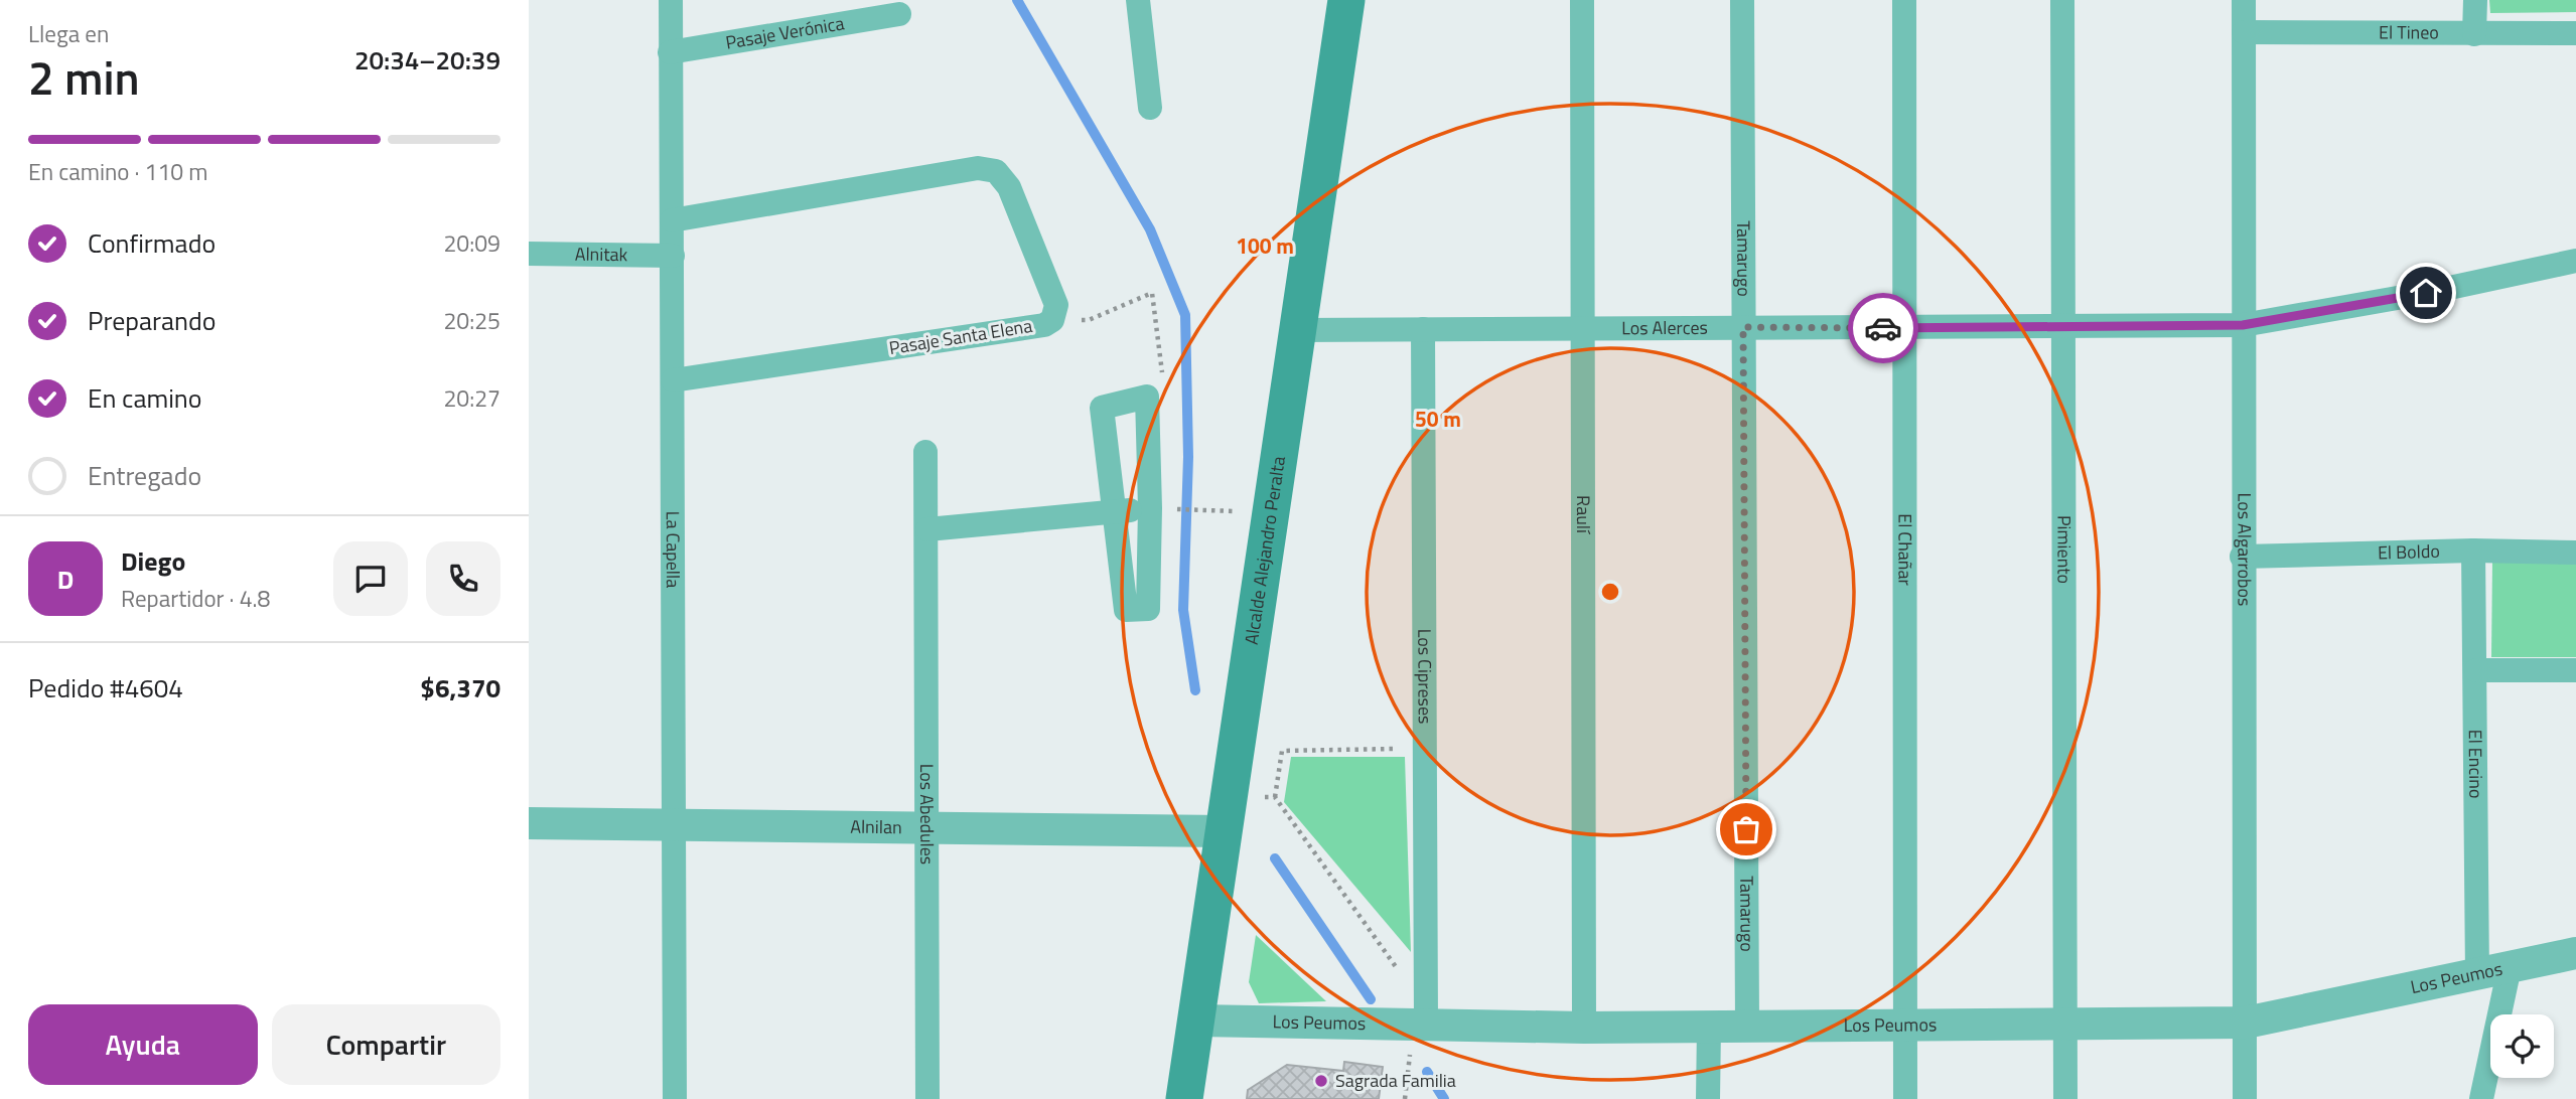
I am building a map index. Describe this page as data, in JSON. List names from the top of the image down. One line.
{"streets":{"main road":["Alcalde Alejandro Peralta"],"street":["Pasaje Verónica","El Tineo","Alnitak","Tamarugo","Los Alerces","Pasaje Santa Elena","Raulí","La Capella","El Chañar","Pimiento","Los Algarrobos","El Boldo","Los Cipreses","El Encino","Los Abedules","Alnilan","Los Peumos"]},"crossings":[["Pasaje Verónica","La Capella"],["El Tineo","Los Algarrobos"],["Alnitak","La Capella"],["Tamarugo","Los Alerces"],["Tamarugo","Los Peumos"],["Los Alerces","Raulí"],["Los Alerces","Alcalde Alejandro Peralta"],["Los Alerces","El Chañar"],["Los Alerces","Pimiento"],["Los Alerces","Los Algarrobos"],["Los Alerces","Los Cipreses"],["Pasaje Santa Elena","La Capella"],["Raulí","Los Peumos"],["La Capella","Alnilan"],["Alcalde Alejandro Peralta","Alnilan"],["Alcalde Alejandro Peralta","Los Peumos"],["El Chañar","Los Peumos"],["Pimiento","Los Peumos"],["Los Algarrobos","El Boldo"],["Los Algarrobos","Los Peumos"],["El Boldo","El Encino"],["Los Cipreses","Los Peumos"],["El Encino","Los Peumos"],["Los Abedules","Alnilan"]],"places":["Sagrada Familia"],"page":{"heading":["2 min","Llega en","20:34–20:39"],"panel":["Diego","Repartidor · 4.8","Pedido #4604","$6,370"],"bar":"En camino · 110 m","list":[["Confirmado","20:09"],["Preparando","20:25"],["En camino","20:27"],"Entregado"],"round":"D","buttons":["Ayuda","Compartir"]},"rings":["100 m","50 m"]}
